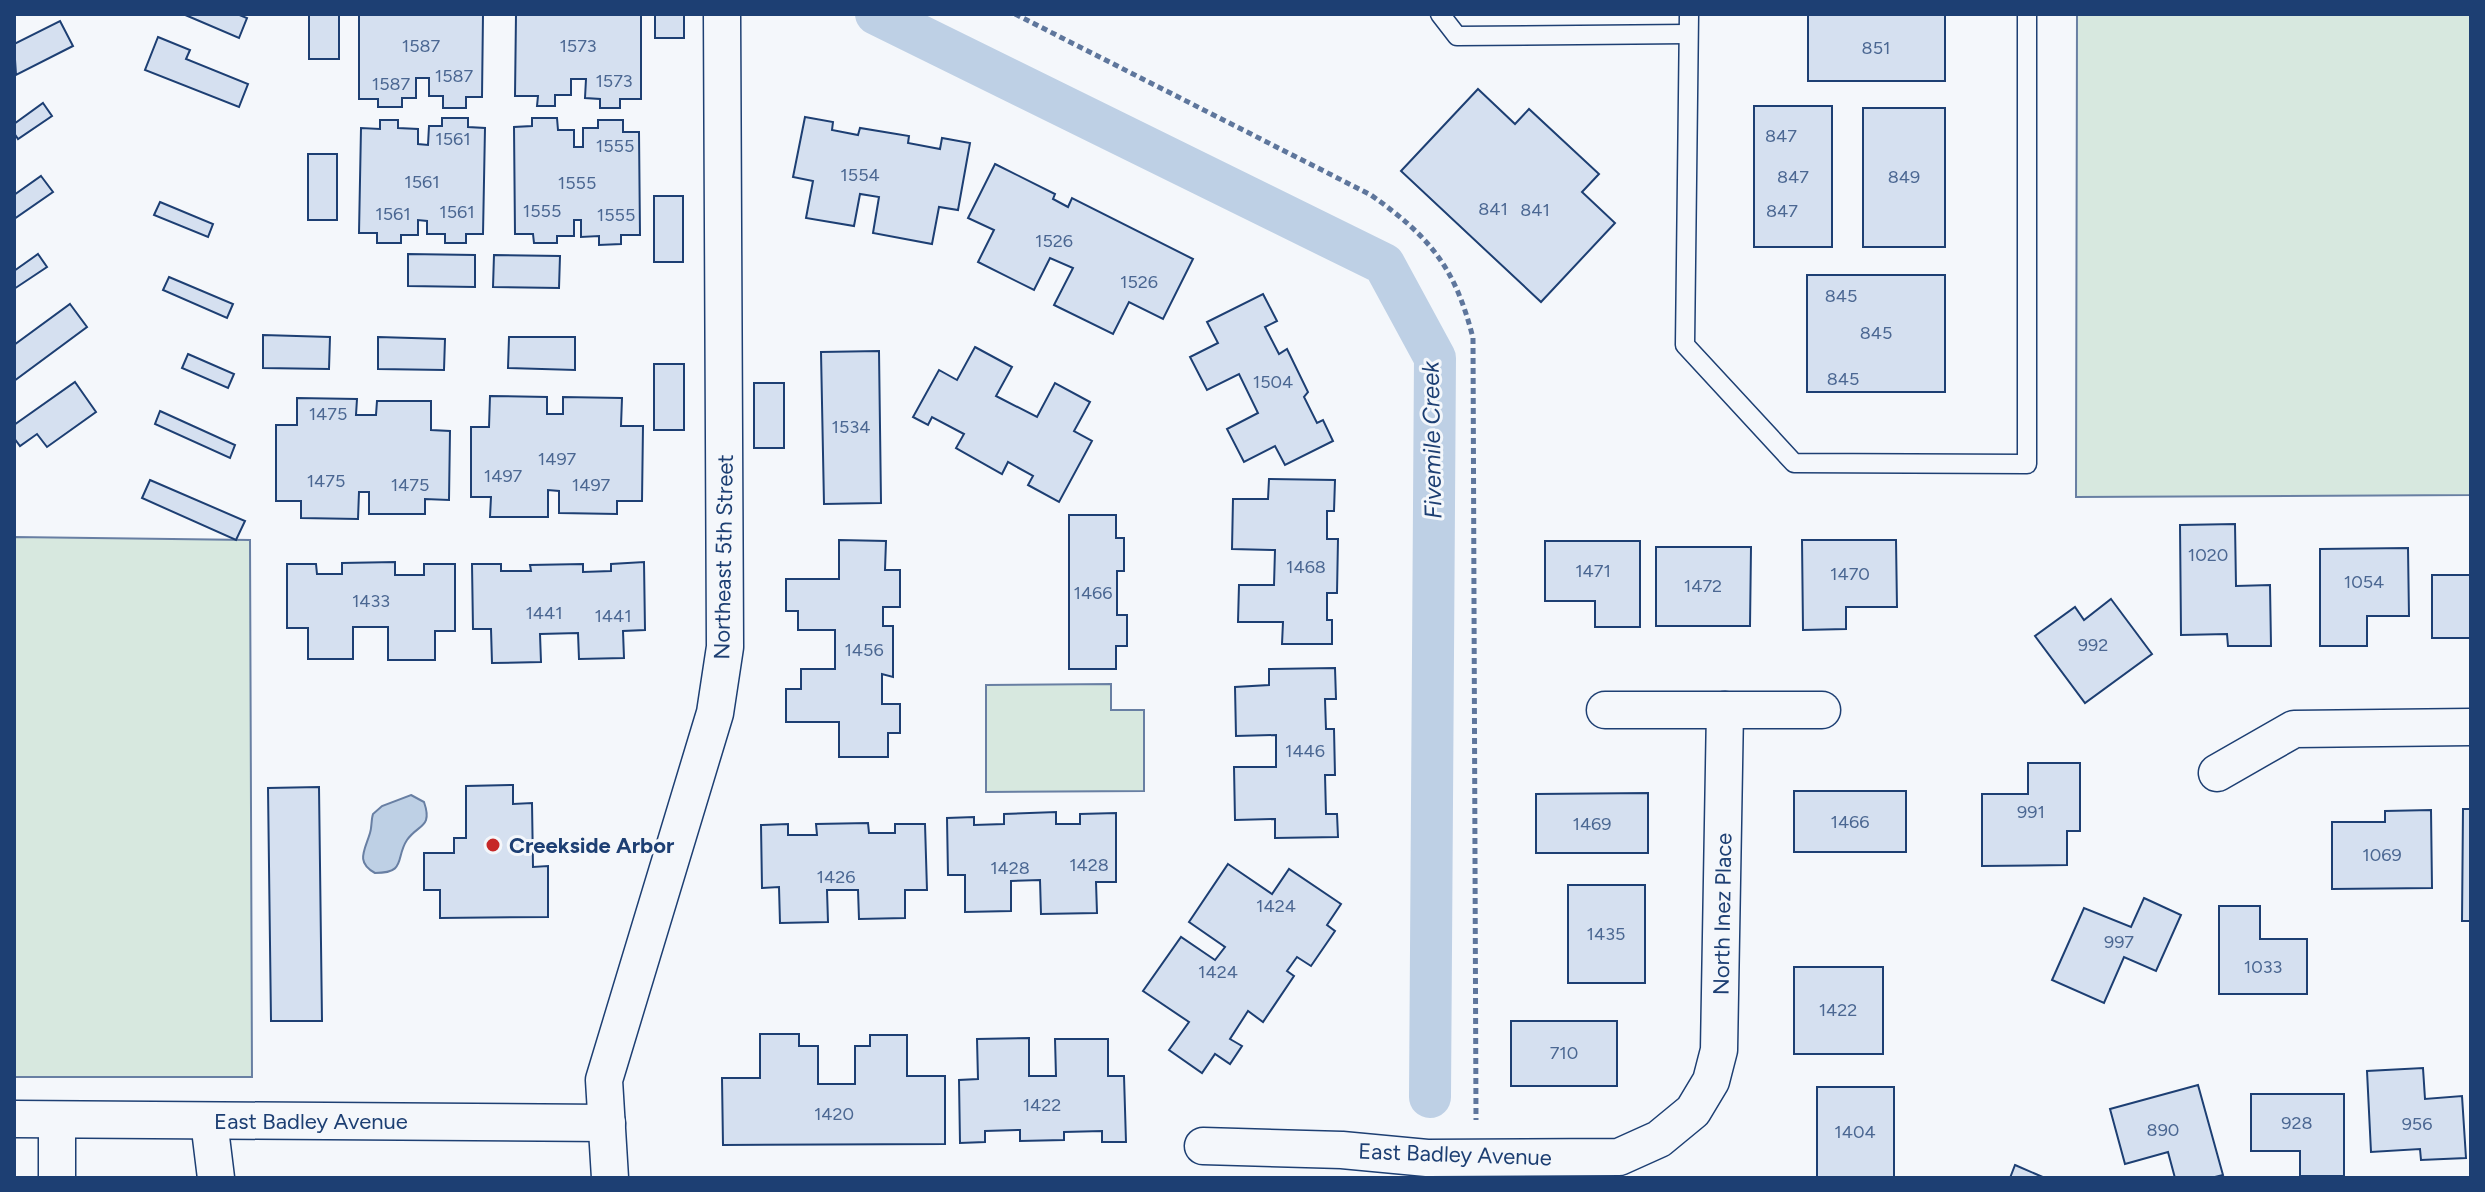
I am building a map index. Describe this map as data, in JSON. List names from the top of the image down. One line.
{"streets":{"street":["Northeast 5th Street","North Inez Place","East Badley Avenue"]},"crossings":[["Northeast 5th Street","East Badley Avenue"],["North Inez Place","East Badley Avenue"]],"water":["Fivemile Creek"],"places":["Creekside Arbor"],"house_numbers":["1587","1573","851","1587","1573","1587","847","1561","1555","1554","847","849","1561","1555","841","841","1555","847","1561","1561","1555","1526","1526","845","845","845","1504","1475","1534","1497","1497","1475","1475","1497","1020","1468","1471","1470","1054","1472","1466","1433","1441","1441","992","1456","1446","991","1466","1469","1069","1428","1428","1426","1424","1435","997","1033","1424","1422","710","1422","1420","928","956","890","1404"]}
